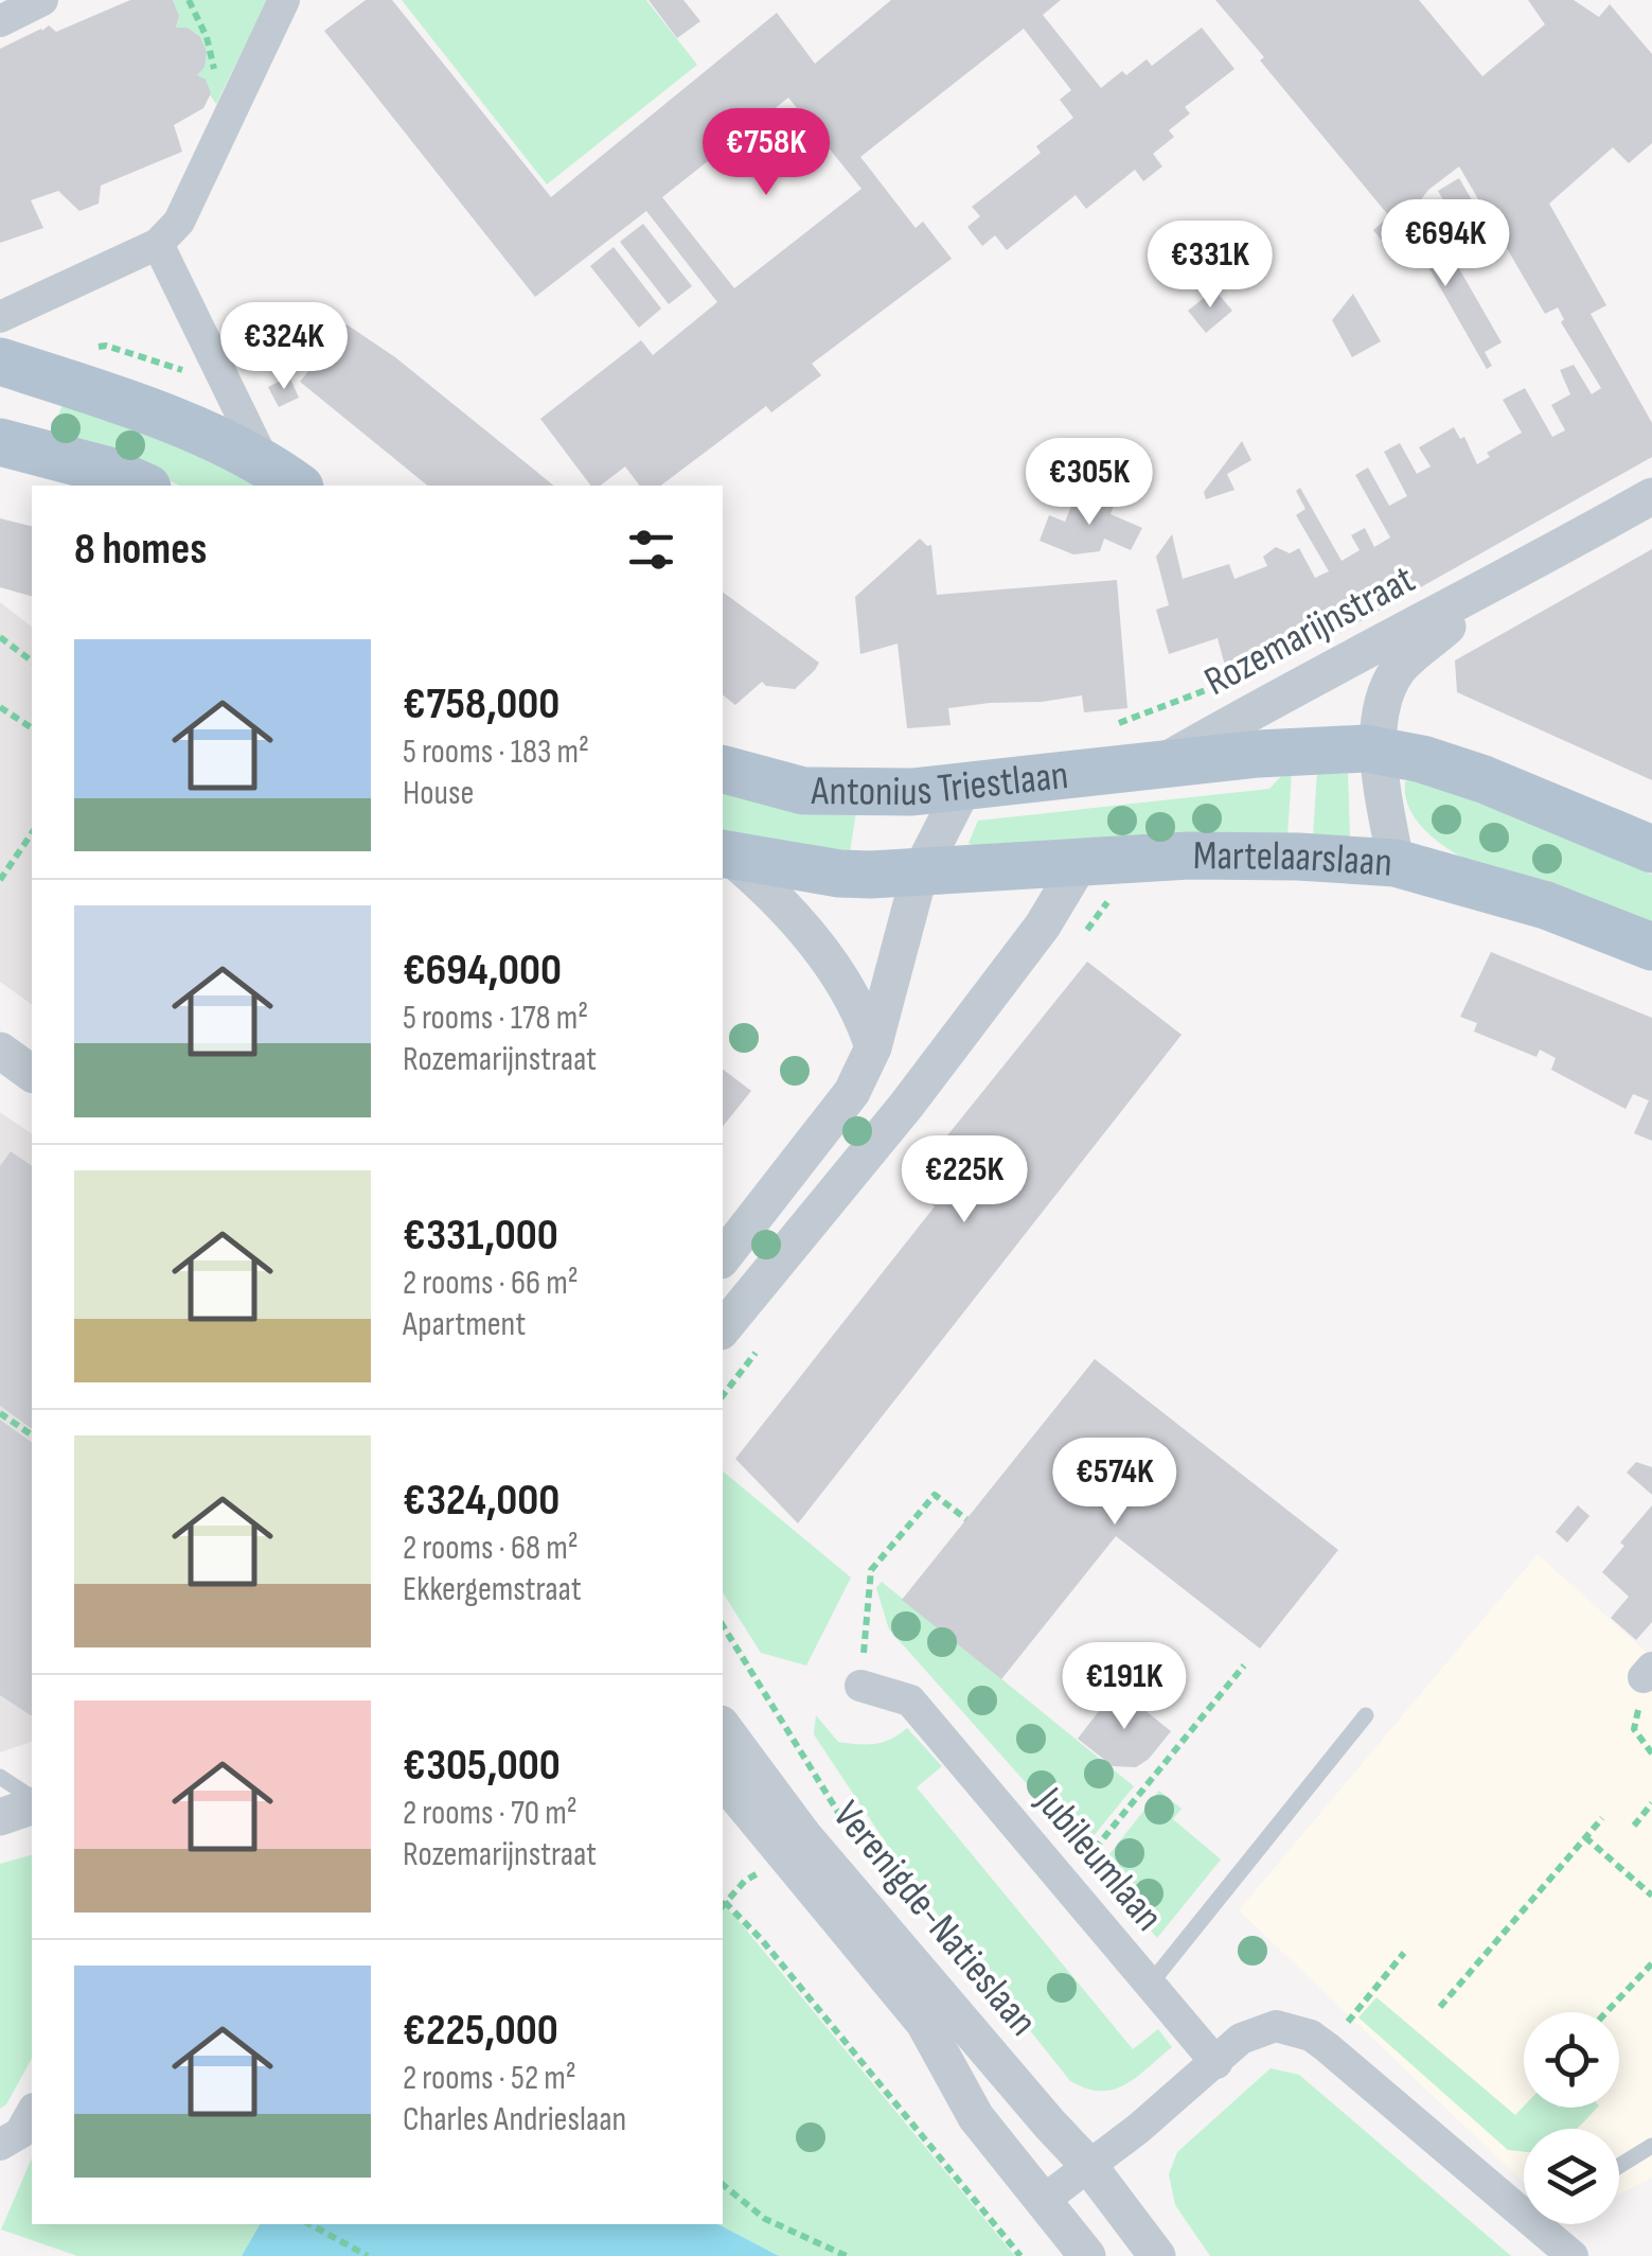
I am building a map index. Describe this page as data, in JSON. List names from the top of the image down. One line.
{"streets":{"main road":["Antonius Triestlaan","Martelaarslaan"],"street":["Rozemarijnstraat","Jubileumlaan","Verenigde-Natieslaan"]},"crossings":[["Rozemarijnstraat","Antonius Triestlaan"],["Rozemarijnstraat","Martelaarslaan"],["Antonius Triestlaan","Martelaarslaan"]],"page":{"price":["€758K","€694K","€331K","€324K","€305K","€225K","€574K","€191K"],"heading":"8 homes","list":[{"name":"€758,000","note":"5 rooms · 183 m² · House"},{"name":"€694,000","note":"5 rooms · 178 m² · Rozemarijnstraat"},{"name":"€331,000","note":"2 rooms · 66 m² · Apartment"},{"name":"€324,000","note":"2 rooms · 68 m² · Ekkergemstraat"},{"name":"€305,000","note":"2 rooms · 70 m² · Rozemarijnstraat"},{"name":"€225,000","note":"2 rooms · 52 m² · Charles Andrieslaan"}]}}
